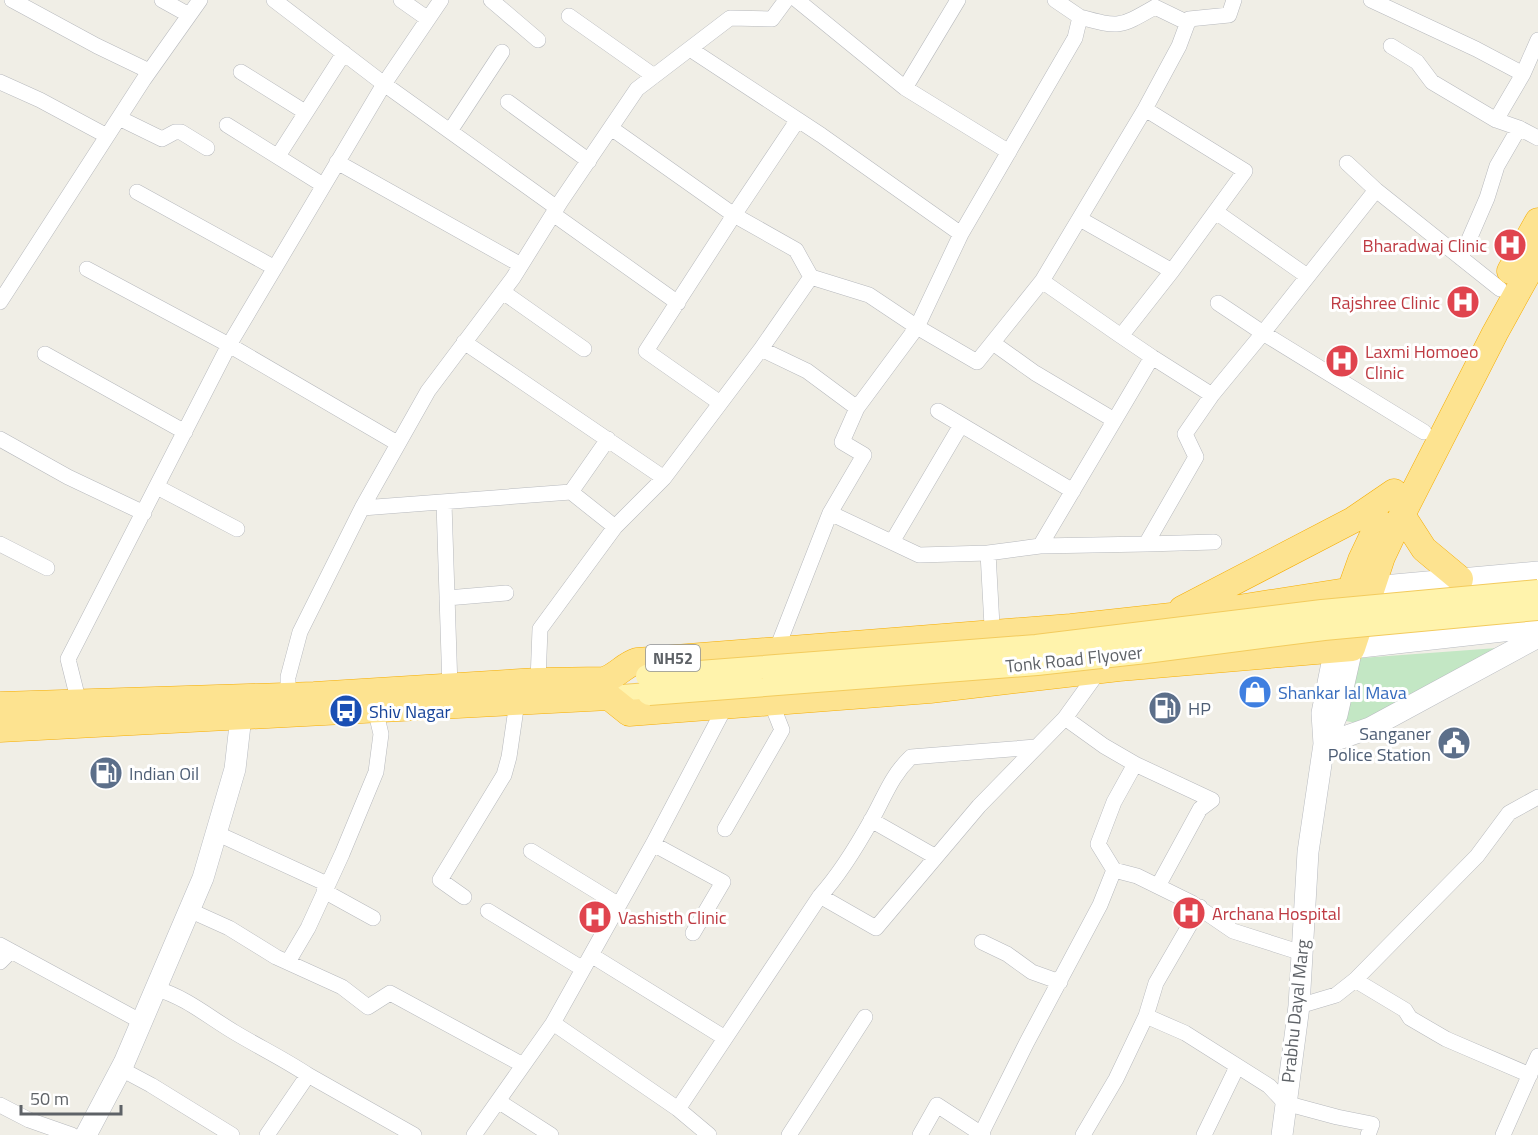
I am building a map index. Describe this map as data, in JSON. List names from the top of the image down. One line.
{"streets":{"highway":["NH52"],"main road":["Tonk Road Flyover"],"street":["Prabhu Dayal Marg"]},"crossings":[["NH52","Tonk Road Flyover"]],"places":{"hospital":["Bharadwaj Clinic","Rajshree Clinic","Laxmi Homoeo Clinic","Archana Hospital","Vashisth Clinic"],"shop":["Shankar lal Mava"],"fuel station":["HP","Indian Oil"],"bus stop":["Shiv Nagar"],"public building":["Sanganer Police Station"]},"scale_bar":"50 m"}
